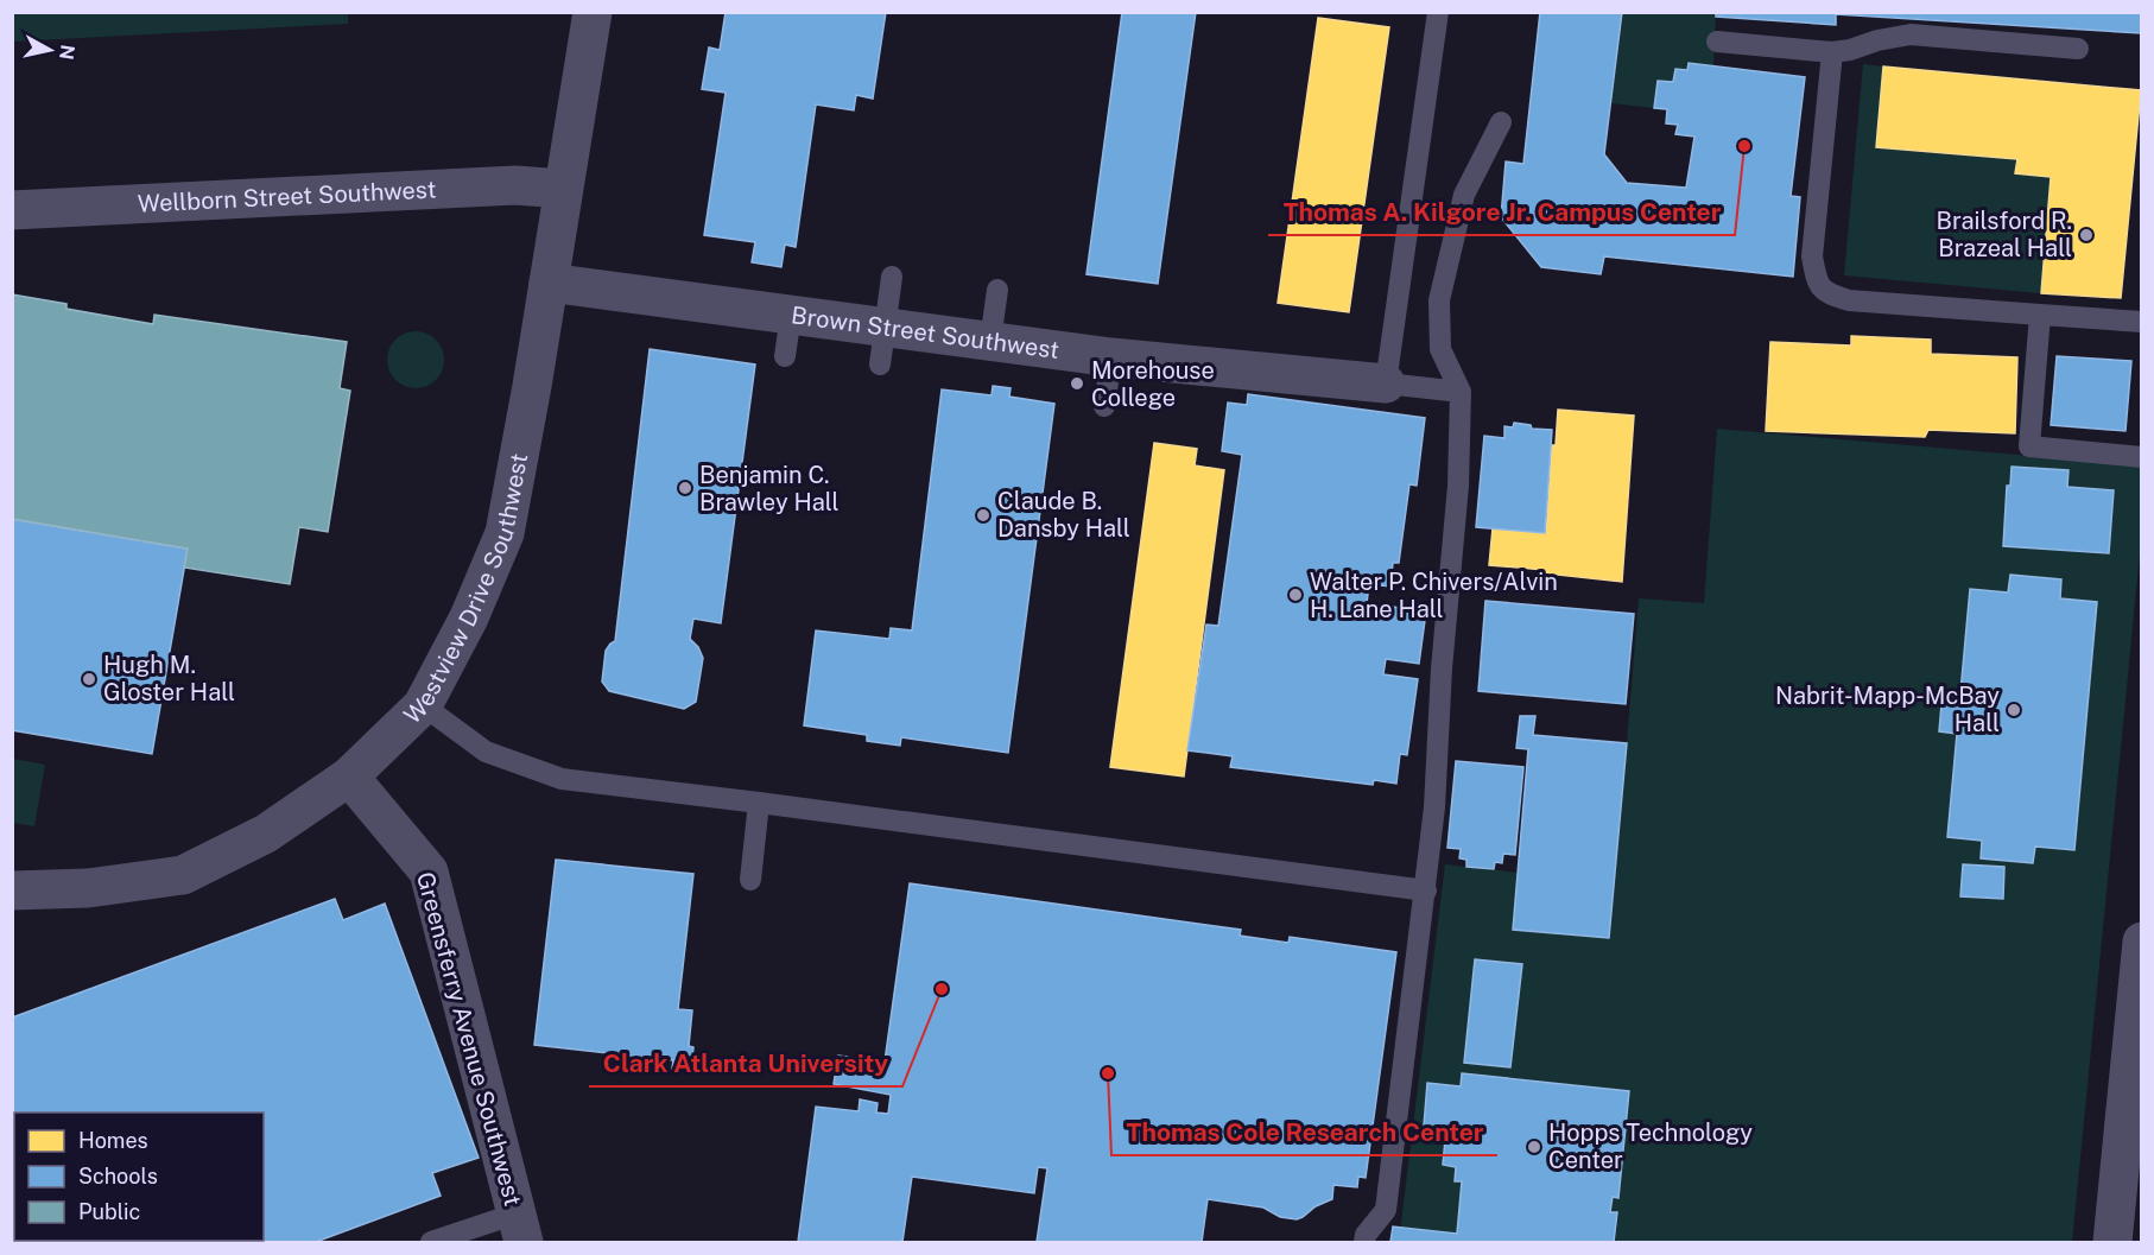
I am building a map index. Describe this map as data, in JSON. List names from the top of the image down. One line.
{"streets":{"street":["Wellborn Street Southwest","Brown Street Southwest","Westview Drive Southwest","Greensferry Avenue Southwest"]},"crossings":[["Wellborn Street Southwest","Westview Drive Southwest"],["Brown Street Southwest","Westview Drive Southwest"],["Westview Drive Southwest","Greensferry Avenue Southwest"]],"places":["Thomas A. Kilgore Jr. Campus Center","Brailsford R. Brazeal Hall","Morehouse College","Benjamin C. Brawley Hall","Claude B. Dansby Hall","Walter P. Chivers/Alvin H. Lane Hall","Hugh M. Gloster Hall","Nabrit-Mapp-McBay Hall","Clark Atlanta University","Thomas Cole Research Center","Hopps Technology Center"],"legend":["Homes","Schools","Public"],"north":"right"}
